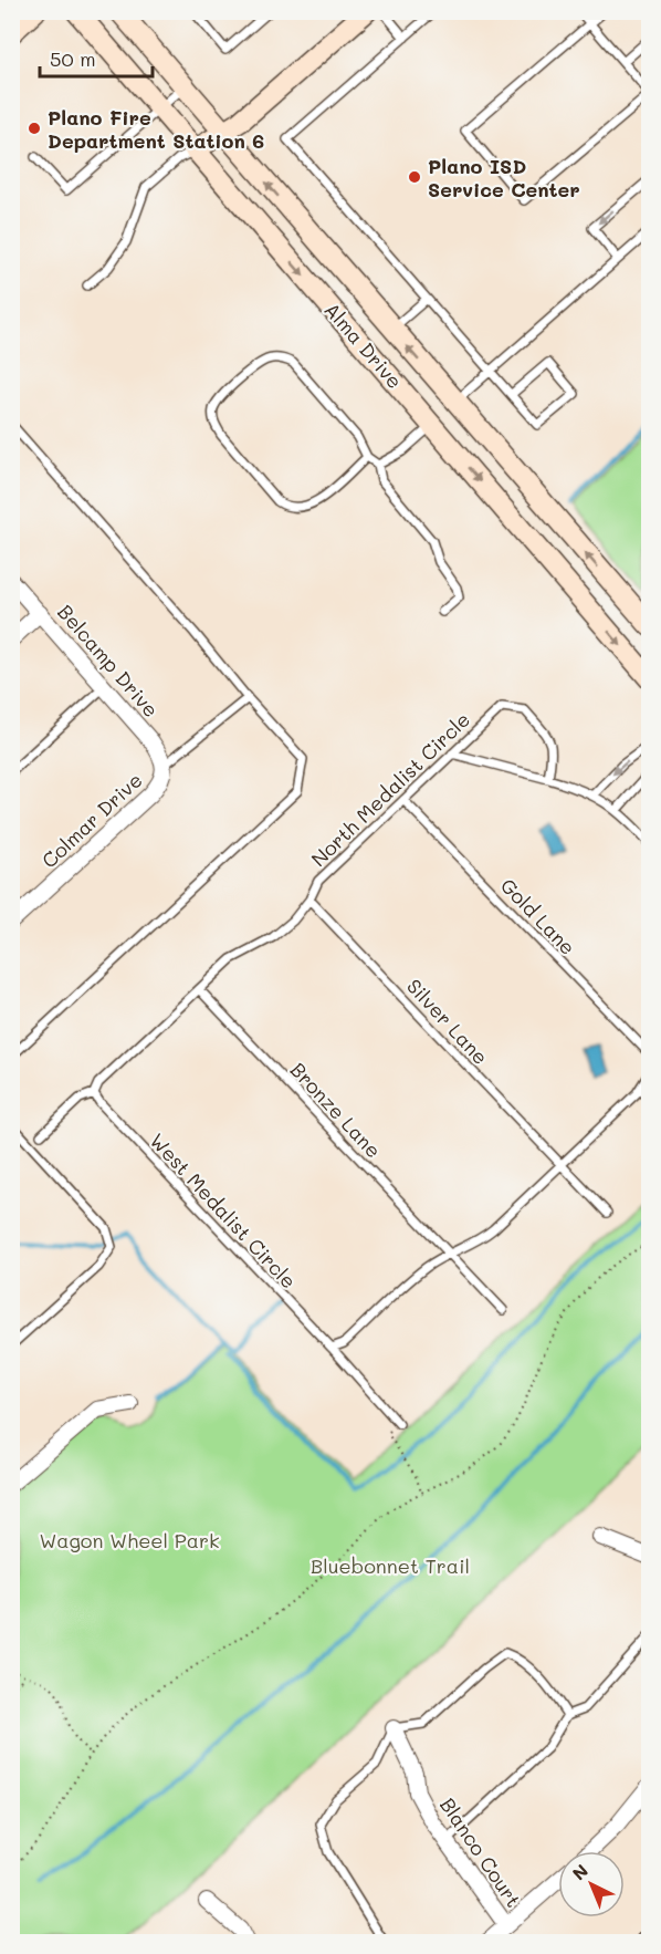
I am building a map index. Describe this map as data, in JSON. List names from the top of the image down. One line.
{"streets":{"main road":["Alma Drive"],"street":["Belcamp Drive","Colmar Drive","Blanco Court"],"lane":["North Medalist Circle","Gold Lane","Silver Lane","Bronze Lane","West Medalist Circle"]},"crossings":[["Belcamp Drive","Colmar Drive"],["North Medalist Circle","Gold Lane"],["North Medalist Circle","Silver Lane"],["North Medalist Circle","Bronze Lane"],["North Medalist Circle","West Medalist Circle"]],"parks":["Wagon Wheel Park","Bluebonnet Trail"],"places":["Plano Fire Department Station 6","Plano ISD Service Center"],"scale_bar":"50 m","north":"top left"}
